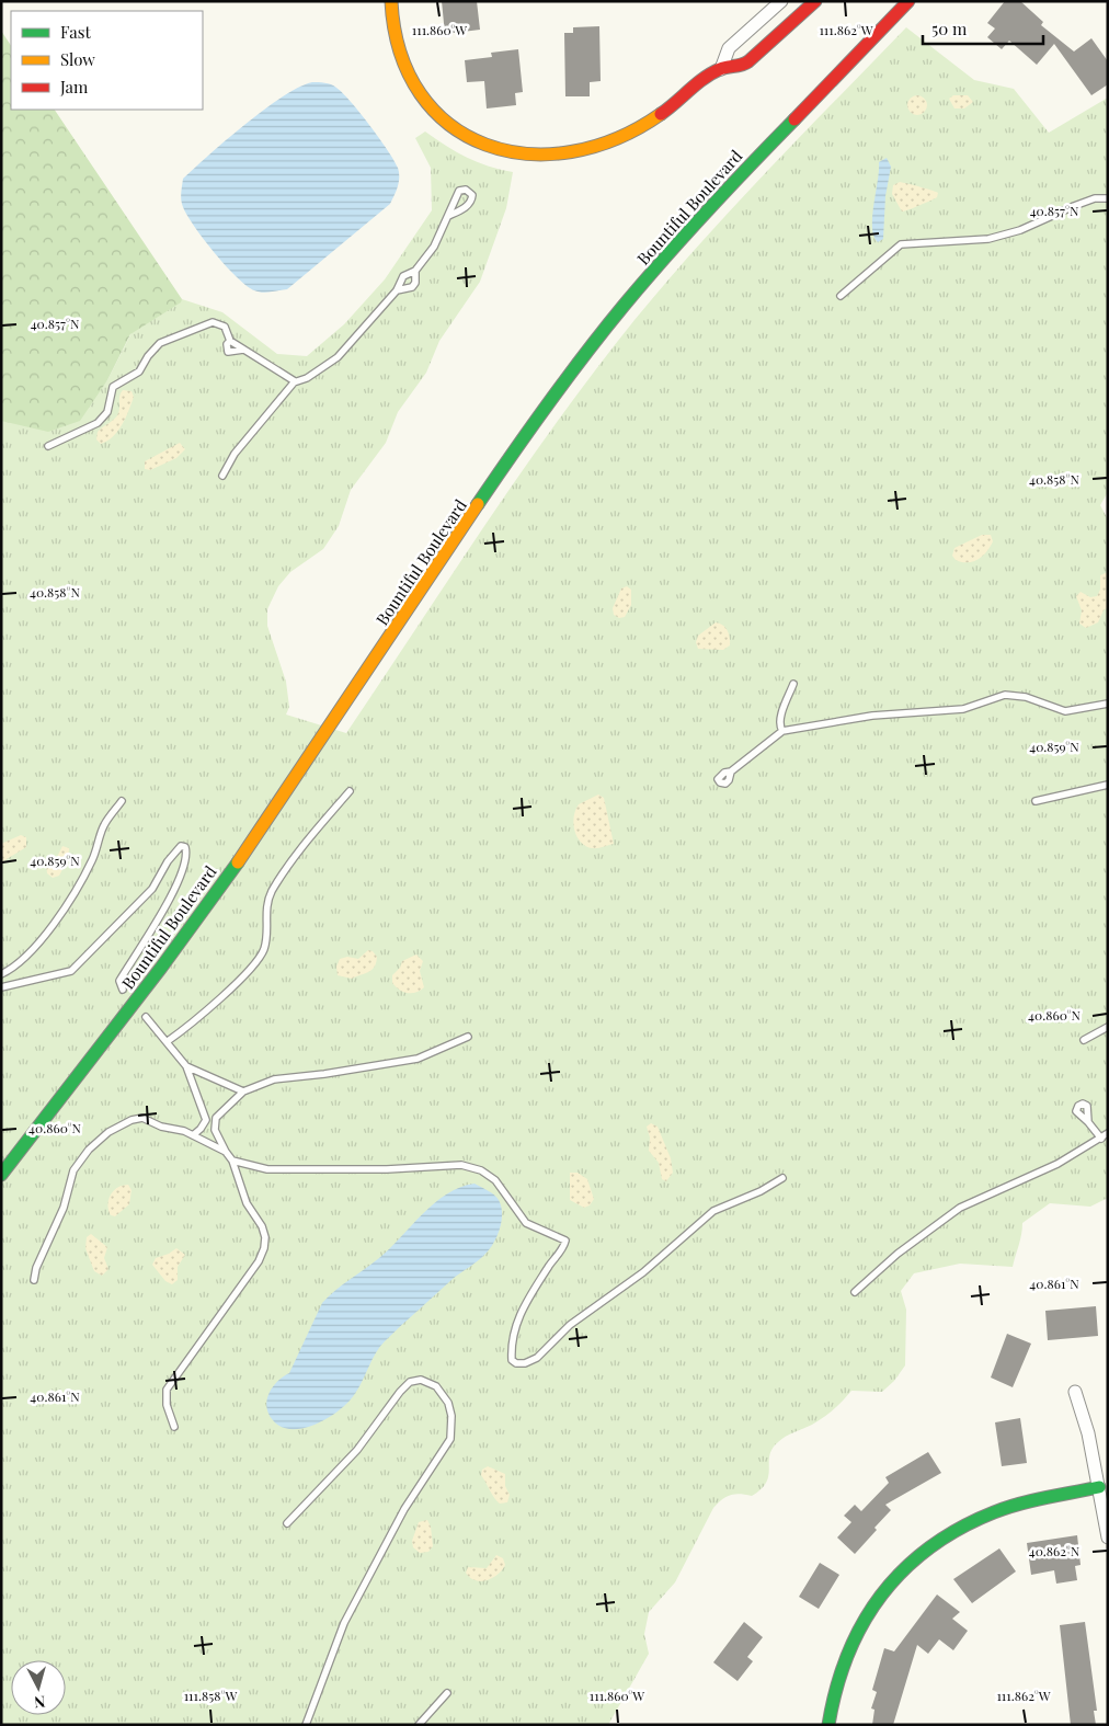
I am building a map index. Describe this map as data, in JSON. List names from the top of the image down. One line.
{"streets":{"main road":["Bountiful Boulevard"]},"legend":["Fast","Slow","Jam"],"scale_bar":"50 m","north":"bottom","coordinates":["111.860°W","111.862°W","40.857°N","40.858°N","40.859°N","40.860°N","40.861°N","40.862°N","111.858°W"]}
